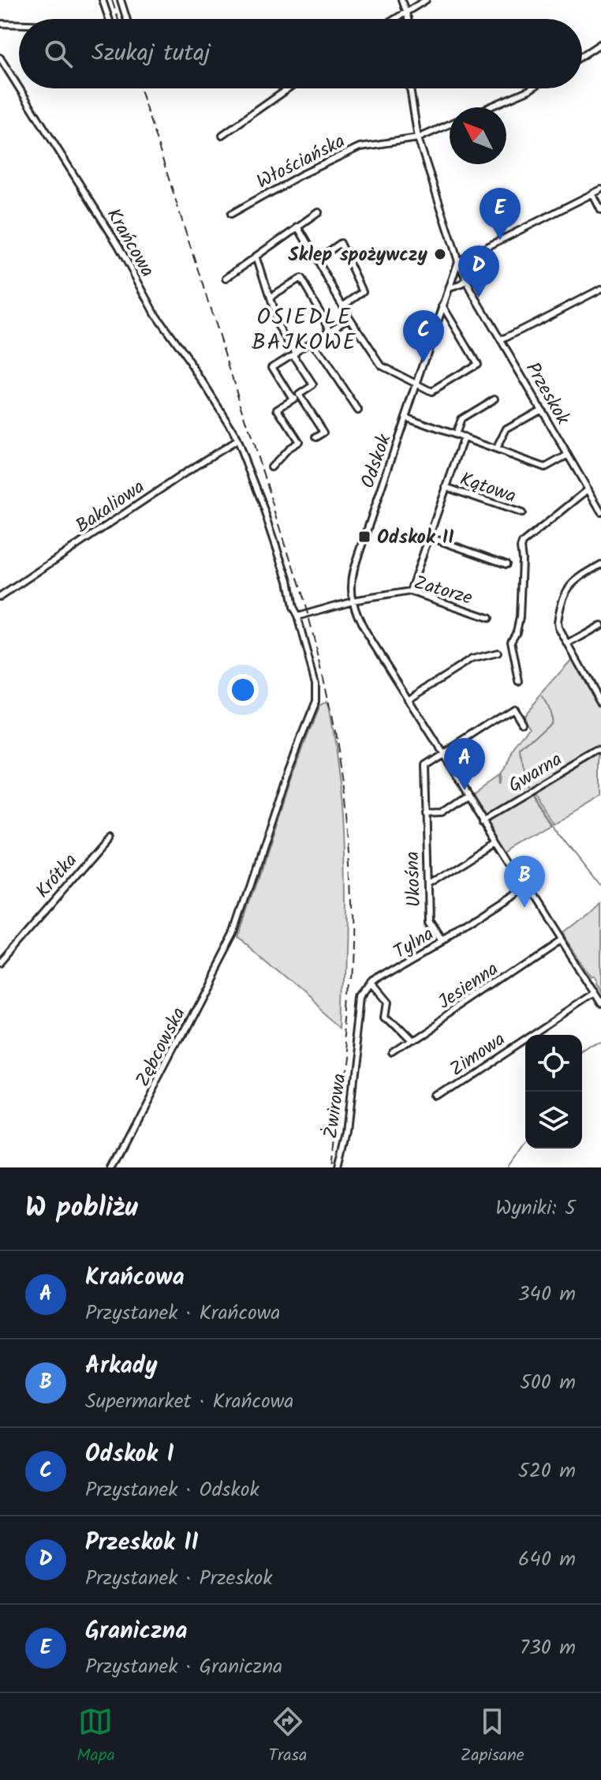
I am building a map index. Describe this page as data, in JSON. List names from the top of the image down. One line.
{"streets":{"street":["Włościańska","Krańcowa","Przeskok","Odskok","Kątowa","Bakaliowa","Zatorze","Gwarna","Krótka","Ukośna","Tylna","Jesienna","Zębcowska","Zimowa","Żwirowa"]},"crossings":[["Włościańska","Przeskok"],["Krańcowa","Bakaliowa"],["Krańcowa","Zębcowska"],["Przeskok","Odskok"],["Odskok","Zatorze"],["Ukośna","Tylna"],["Tylna","Żwirowa"]],"districts":["OSIEDLE BAJKOWE"],"places":{"other":["Sklep spożywczy"],"transit":["Odskok II"]},"north":"top left","page":{"search":"Szukaj tutaj","pins":["E","D","C","A","B"],"heading":["W pobliżu","Wyniki: 5"],"list":[{"mark":"A","name":"Krańcowa","note":"Przystanek · Krańcowa","value":"340 m"},{"mark":"B","name":"Arkady","note":"Supermarket · Krańcowa","value":"500 m"},{"mark":"C","name":"Odskok I","note":"Przystanek · Odskok","value":"520 m"},{"mark":"D","name":"Przeskok II","note":"Przystanek · Przeskok","value":"640 m"},{"mark":"E","name":"Graniczna","note":"Przystanek · Graniczna","value":"730 m"}],"nav":["Mapa","Trasa","Zapisane"]}}
